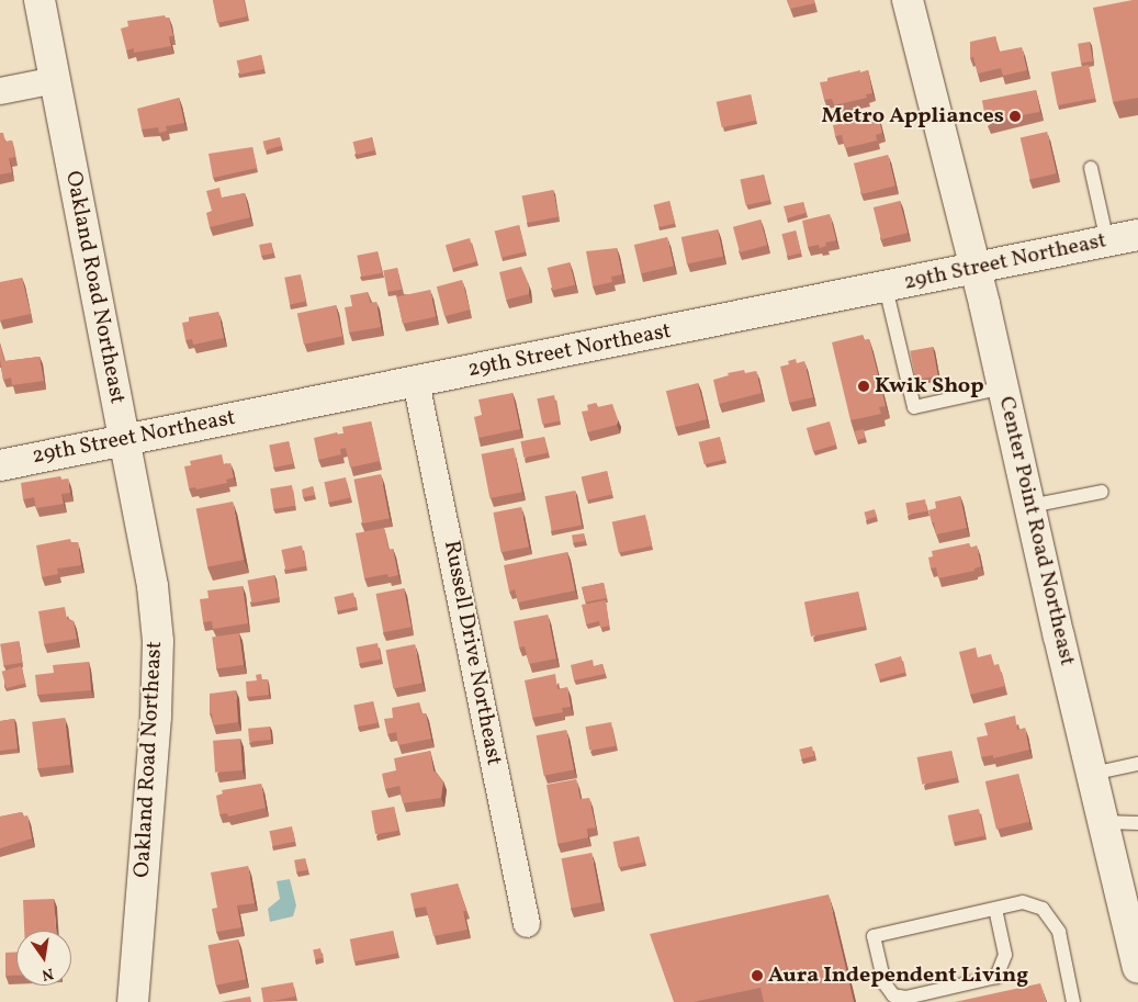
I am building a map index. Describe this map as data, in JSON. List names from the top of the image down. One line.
{"streets":{"main road":["29th Street Northeast","Oakland Road Northeast","Center Point Road Northeast"],"street":["Russell Drive Northeast"]},"crossings":[["29th Street Northeast","Oakland Road Northeast"],["29th Street Northeast","Center Point Road Northeast"],["29th Street Northeast","Russell Drive Northeast"]],"places":["Metro Appliances","Kwik Shop","Aura Independent Living"],"north":"bottom"}
